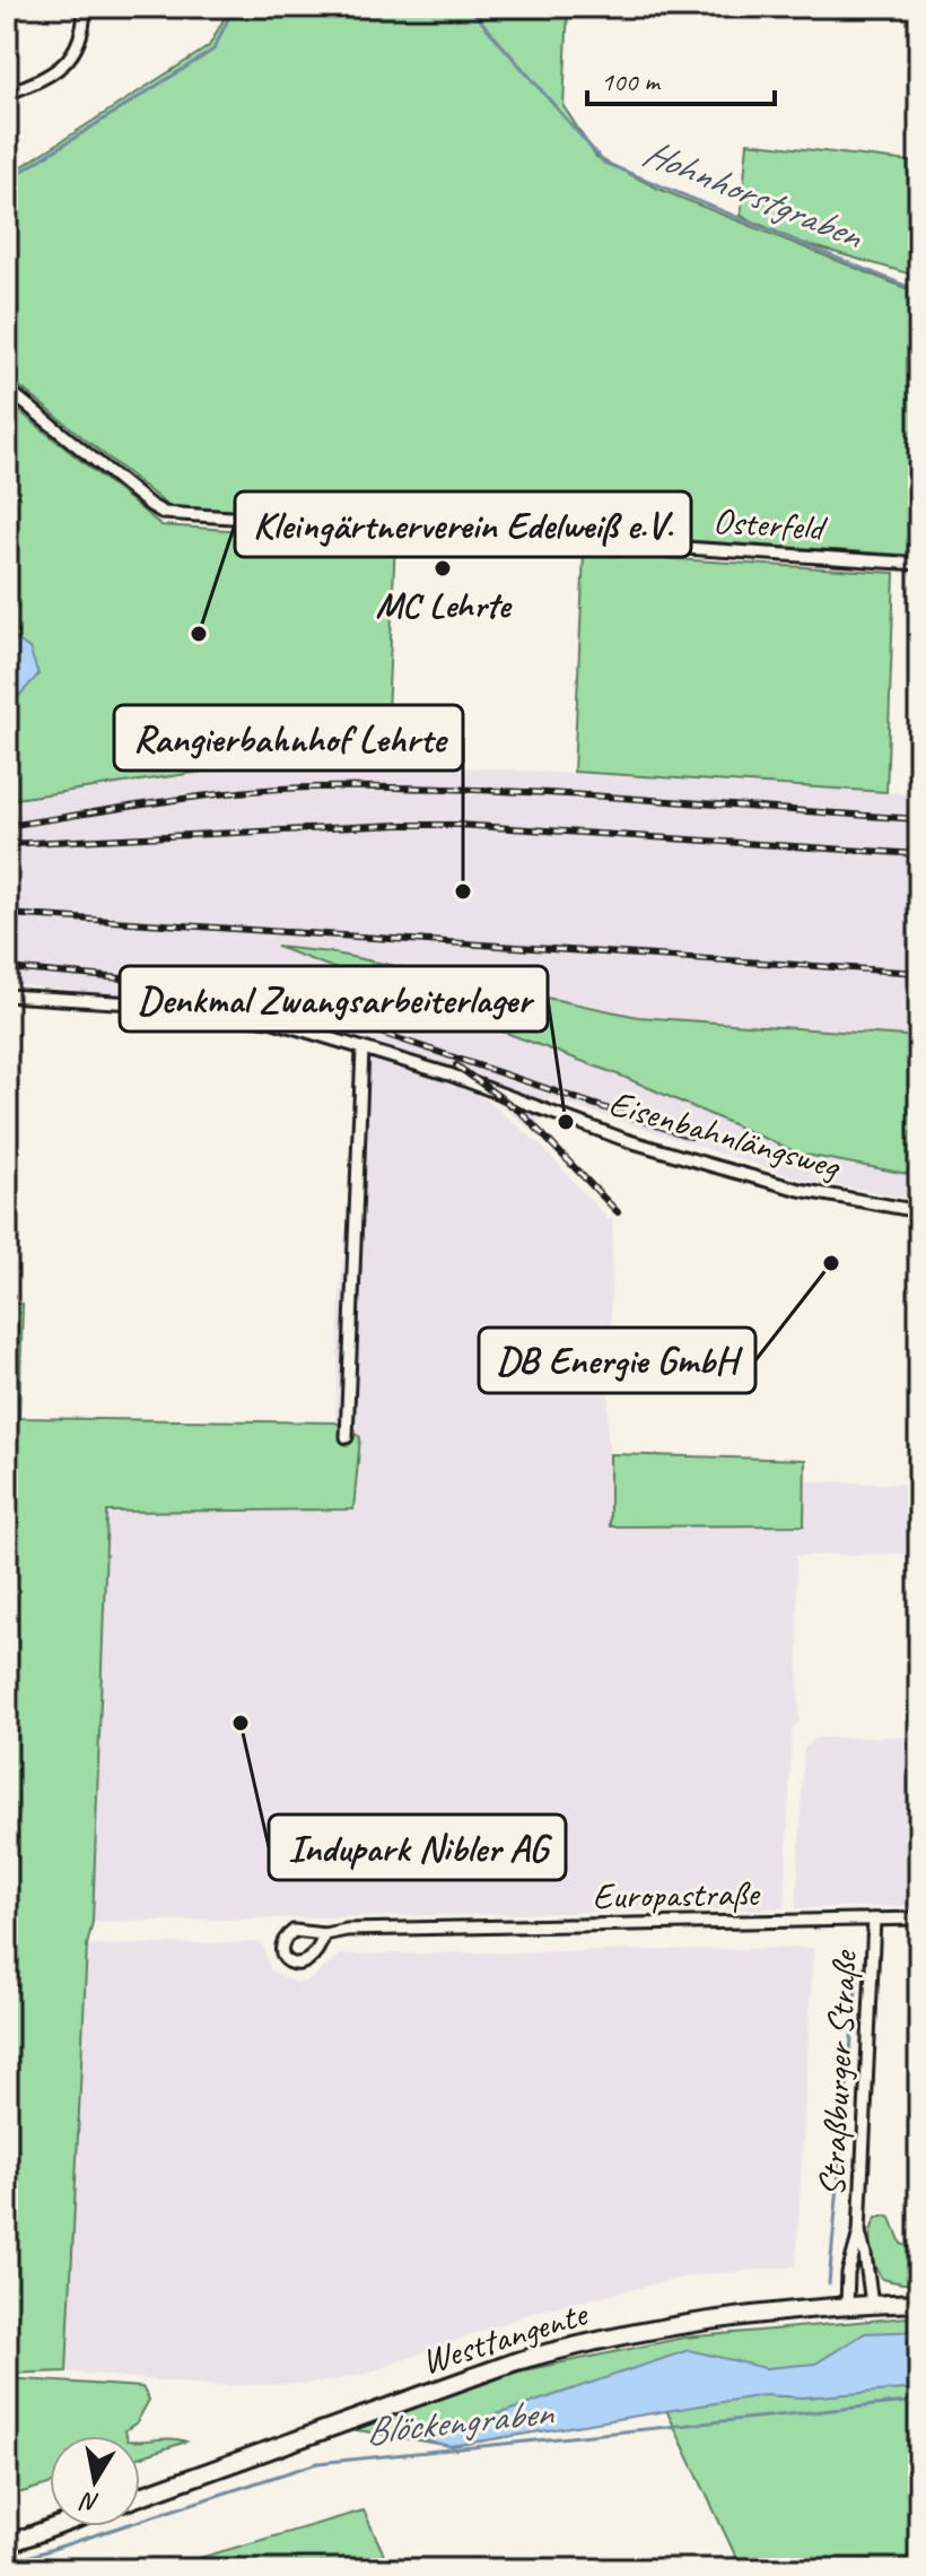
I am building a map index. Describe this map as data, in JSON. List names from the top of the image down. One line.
{"streets":{"main road":["Westtangente"],"street":["Osterfeld","Eisenbahnlängsweg","Europastraße","Straßburger Straße"]},"crossings":[["Europastraße","Straßburger Straße"],["Straßburger Straße","Westtangente"]],"water":["Hohnhorstgraben","Blöckengraben"],"places":["MC Lehrte","Kleingärtnerverein Edelweiß e.V.","Rangierbahnhof Lehrte","Denkmal Zwangsarbeiterlager","DB Energie GmbH","Indupark Nibler AG"],"scale_bar":"100 m","north":"bottom"}
